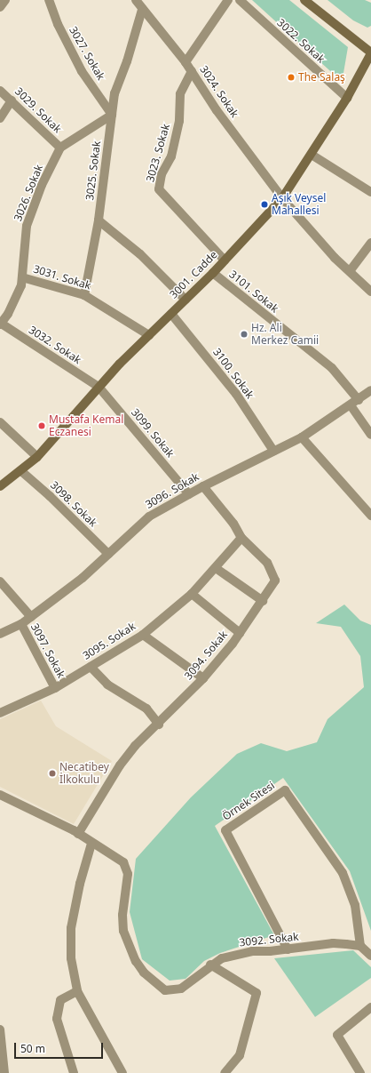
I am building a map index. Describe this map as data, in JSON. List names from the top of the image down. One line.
{"streets":{"street":["3022. Sokak","3027. Sokak","3024. Sokak","3029. Sokak","3023. Sokak","3025. Sokak","3026. Sokak","3001. Cadde","3031. Sokak","3101. Sokak","3032. Sokak","3100. Sokak","3099. Sokak","3096. Sokak","3098. Sokak","3095. Sokak","3097. Sokak","3094. Sokak","Örnek Sitesi","3092. Sokak"]},"crossings":[["3022. Sokak","3001. Cadde"],["3027. Sokak","3025. Sokak"],["3024. Sokak","3023. Sokak"],["3024. Sokak","3025. Sokak"],["3024. Sokak","3001. Cadde"],["3029. Sokak","3026. Sokak"],["3023. Sokak","3001. Cadde"],["3025. Sokak","3031. Sokak"],["3026. Sokak","3031. Sokak"],["3026. Sokak","3032. Sokak"],["3001. Cadde","3031. Sokak"],["3001. Cadde","3101. Sokak"],["3001. Cadde","3032. Sokak"],["3001. Cadde","3100. Sokak"],["3001. Cadde","3099. Sokak"],["3001. Cadde","3098. Sokak"],["3101. Sokak","3096. Sokak"],["3032. Sokak","3099. Sokak"],["3100. Sokak","3096. Sokak"],["3099. Sokak","3096. Sokak"],["3096. Sokak","3098. Sokak"],["3096. Sokak","3097. Sokak"],["3096. Sokak","3094. Sokak"],["3095. Sokak","3097. Sokak"],["3095. Sokak","3094. Sokak"],["3094. Sokak","3092. Sokak"],["Örnek Sitesi","3092. Sokak"]],"places":["The Salaş","Aşık Veysel Mahallesi","Hz. Ali Merkez Camii","Mustafa Kemal Eczanesi","Necatibey İlkokulu"],"scale_bar":"50 m"}
